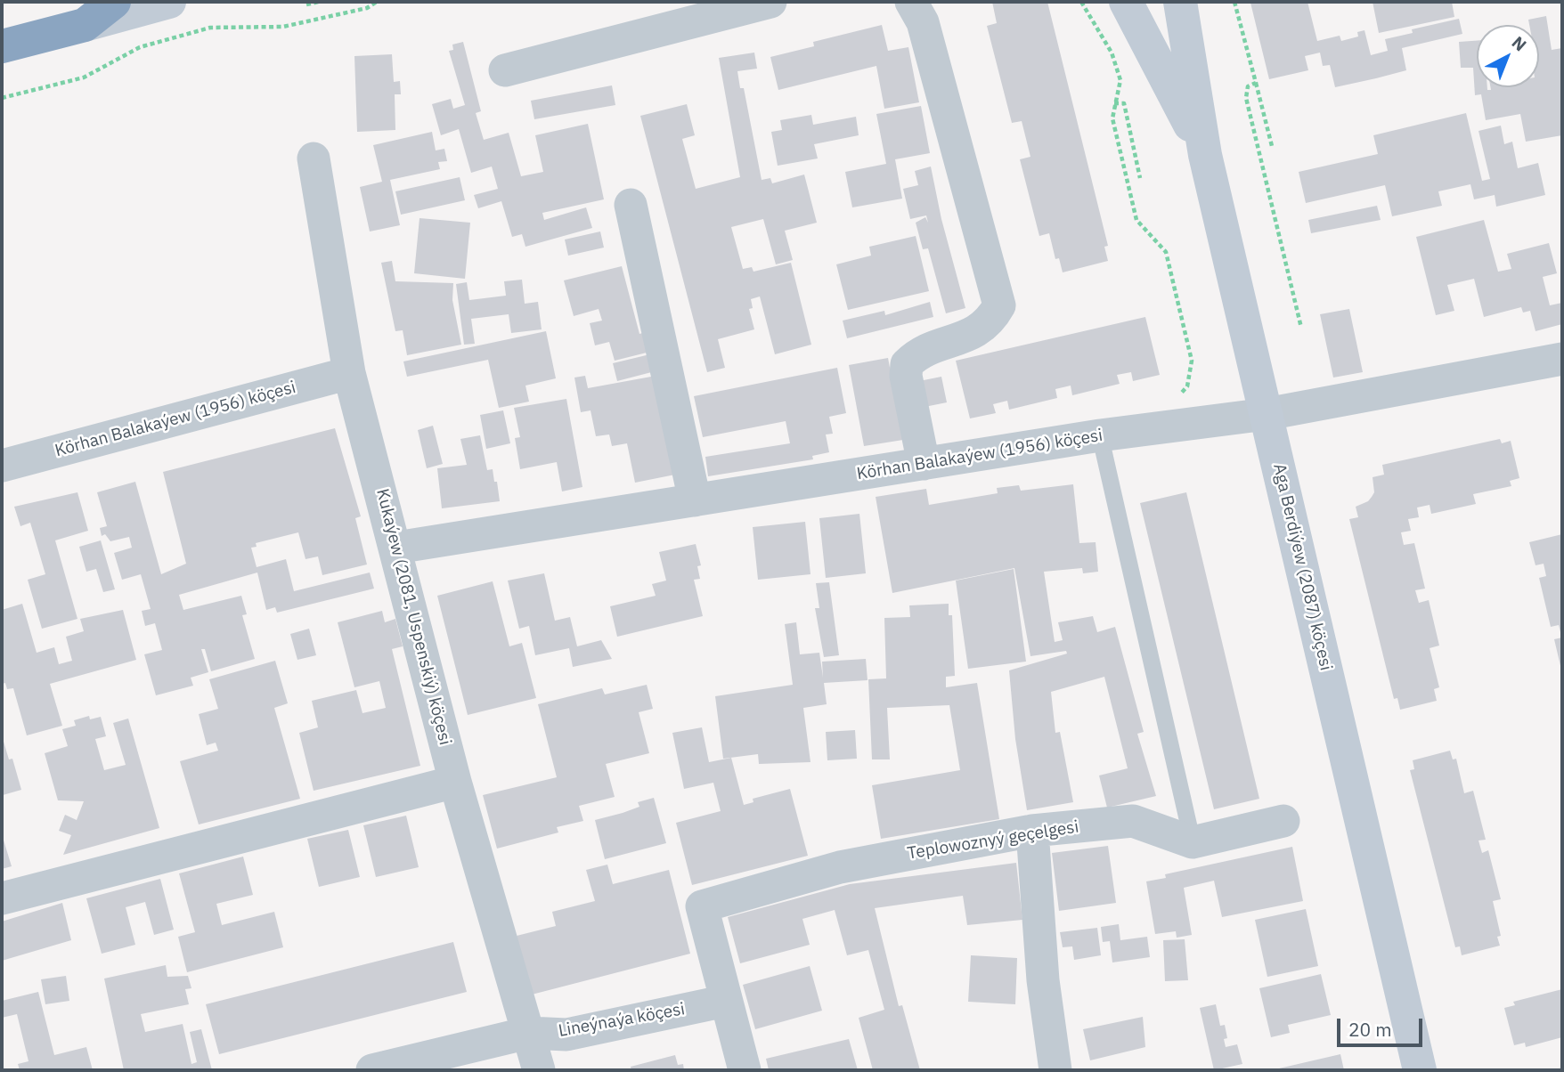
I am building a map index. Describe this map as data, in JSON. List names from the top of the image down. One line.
{"streets":{"street":["Körhan Balakaýew (1956) köçesi","Aga Berdiýew (2087) köçesi","Kukaýew (2081, Uspenskiý) köçesi","Teplowoznyý geçelgesi","Lineýnaýa köçesi"]},"crossings":[["Körhan Balakaýew (1956) köçesi","Aga Berdiýew (2087) köçesi"],["Körhan Balakaýew (1956) köçesi","Kukaýew (2081, Uspenskiý) köçesi"],["Kukaýew (2081, Uspenskiý) köçesi","Lineýnaýa köçesi"],["Teplowoznyý geçelgesi","Lineýnaýa köçesi"]],"scale_bar":"20 m","north":"top right"}
